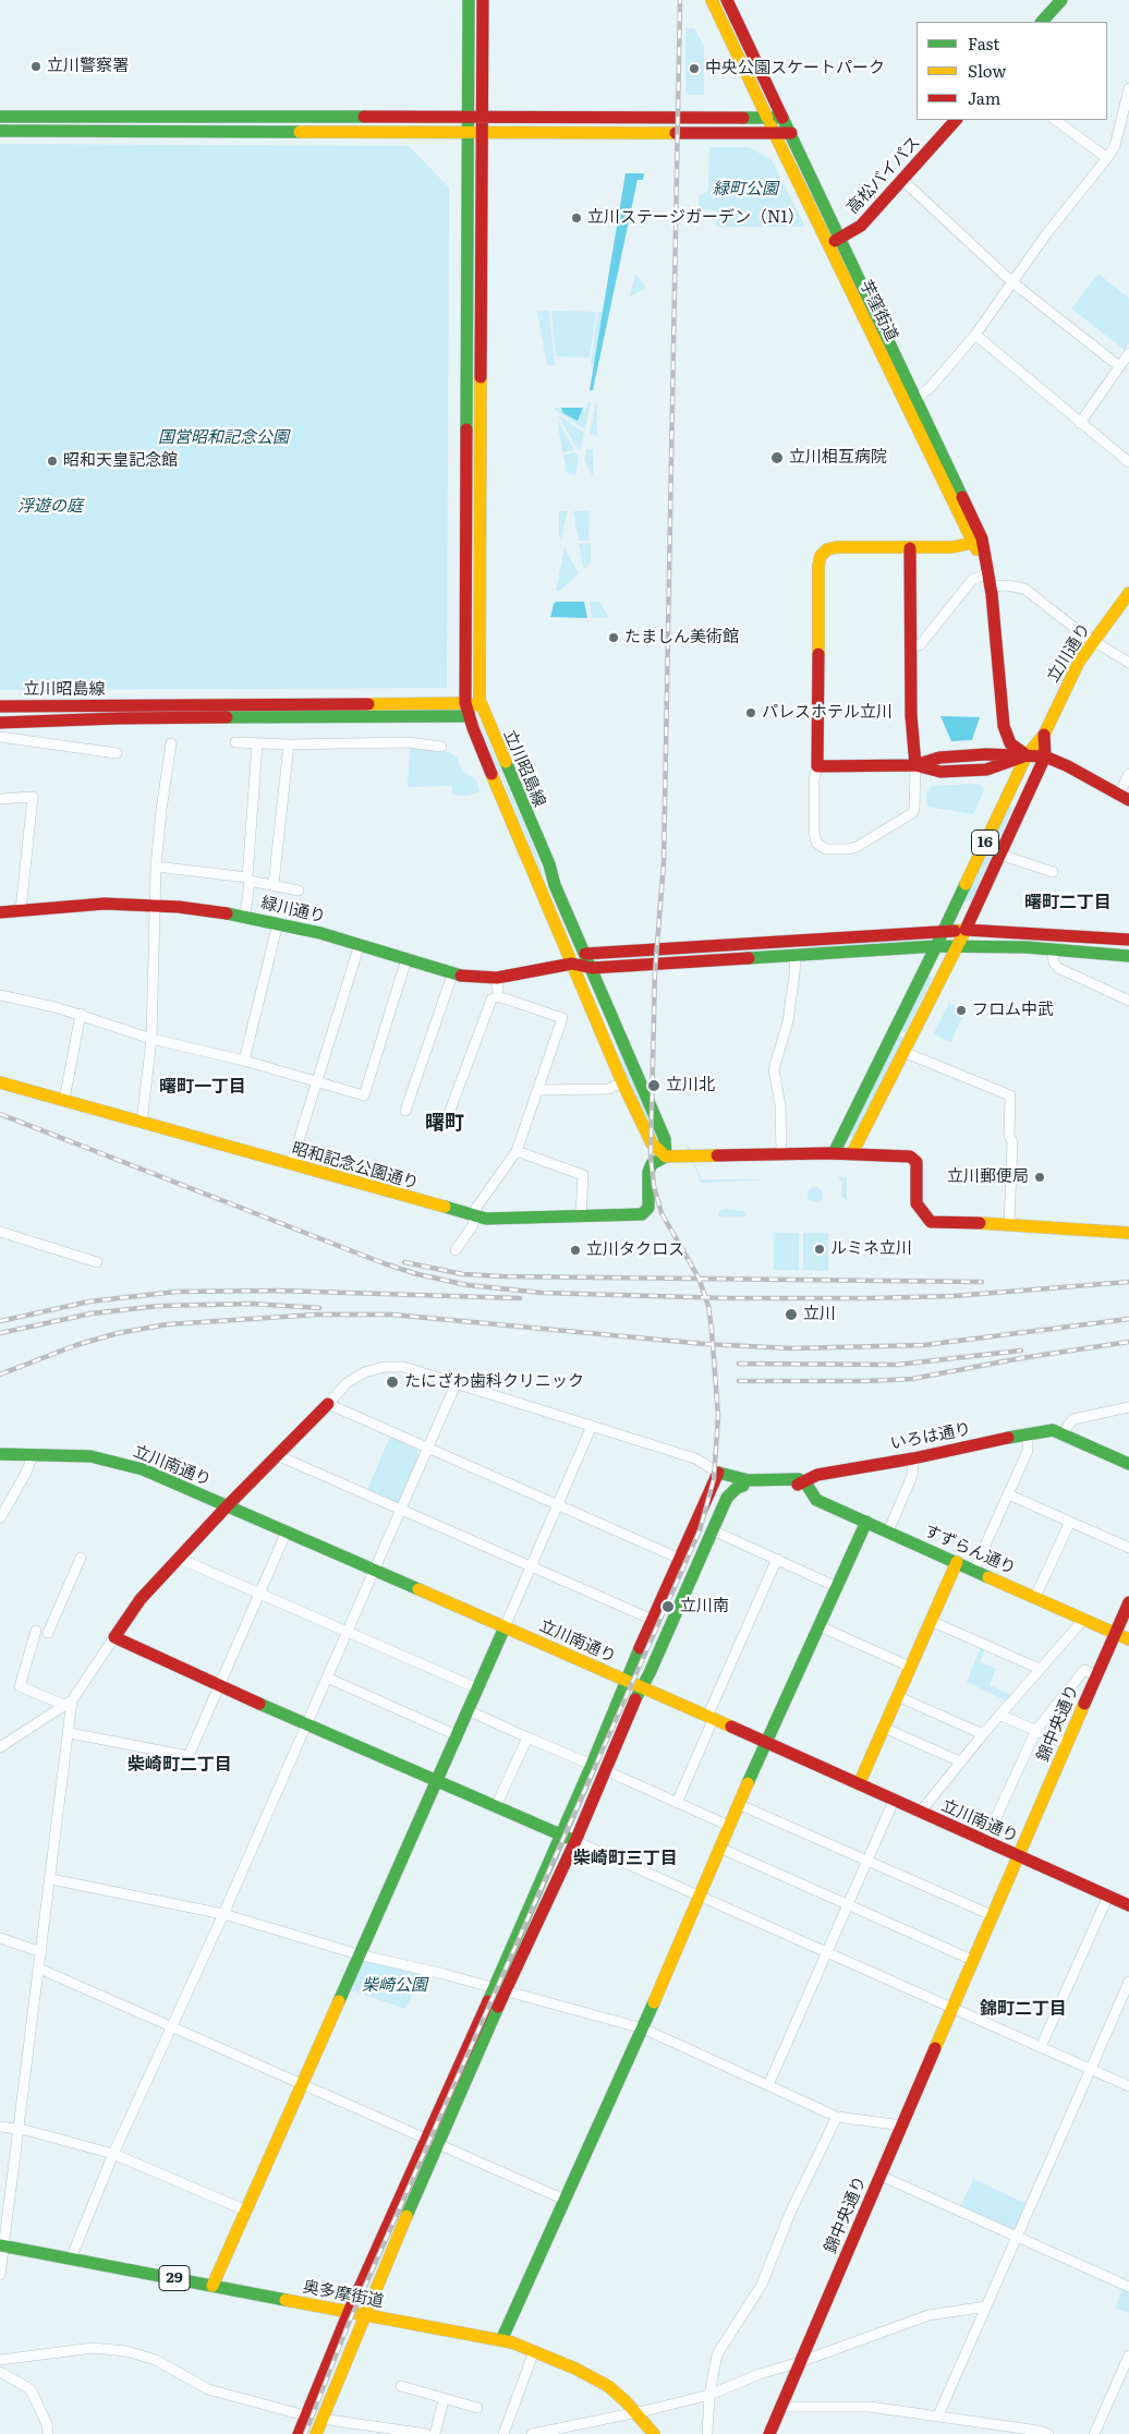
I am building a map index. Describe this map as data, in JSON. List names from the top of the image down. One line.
{"streets":{"street":["高松バイパス","芋窪街道","立川通り","立川昭島線","16","緑川通り","昭和記念公園通り","いろは通り","立川南通り","すずらん通り","錦中央通り","29","奥多摩街道"]},"crossings":[["高松バイパス","芋窪街道"],["立川通り","16"],["立川昭島線","緑川通り"],["立川昭島線","昭和記念公園通り"],["いろは通り","すずらん通り"],["立川南通り","錦中央通り"],["すずらん通り","錦中央通り"]],"districts":["曙町二丁目","曙町一丁目","曙町","柴崎町二丁目","柴崎町三丁目","錦町二丁目"],"parks":["緑町公園","国営昭和記念公園","浮遊の庭","柴崎公園"],"places":["立川警察署","中央公園スケートパーク","立川ステージガーデン（N1）","立川相互病院","昭和天皇記念館","たましん美術館","パレスホテル立川","フロム中武","立川北","立川郵便局","ルミネ立川","立川タクロス","立川","たにざわ歯科クリニック","立川南"],"legend":["Fast","Slow","Jam"]}
